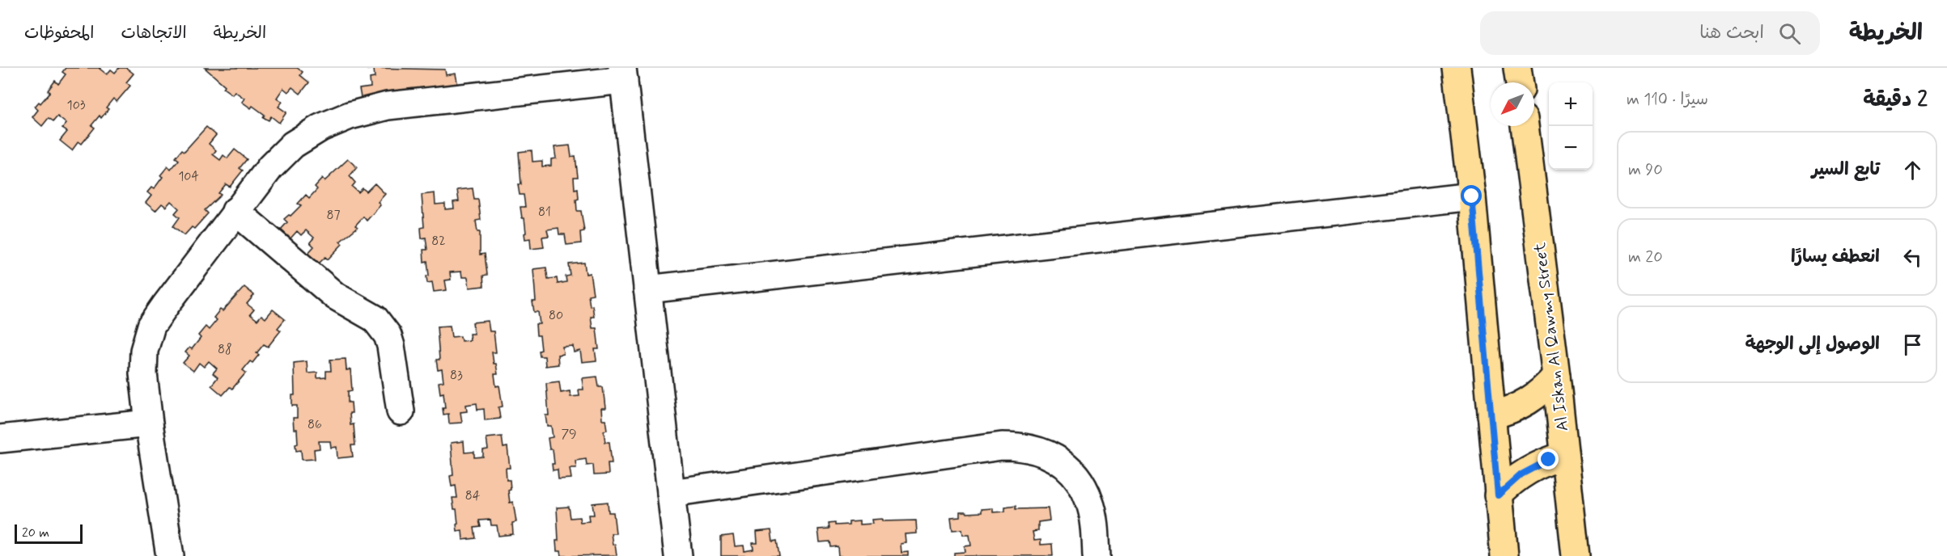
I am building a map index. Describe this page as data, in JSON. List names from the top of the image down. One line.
{"streets":{"main road":["Al Iskan Al Qawmy Street"]},"house_numbers":["103","104","81","87","82","80","88","83","86","79","84"],"scale_bar":"20 m","north":"bottom left","page":{"header":"الخريطة","search":"ابحث هنا","nav":["الخريطة","الاتجاهات","المحفوظات"],"heading":["2 دقيقة","سيرًا · 110 m"],"map_buttons":["+","−"],"list":[["تابع السير","90 m"],["انعطف يسارًا","20 m"],"الوصول إلى الوجهة"],"scale":"20 m"}}
